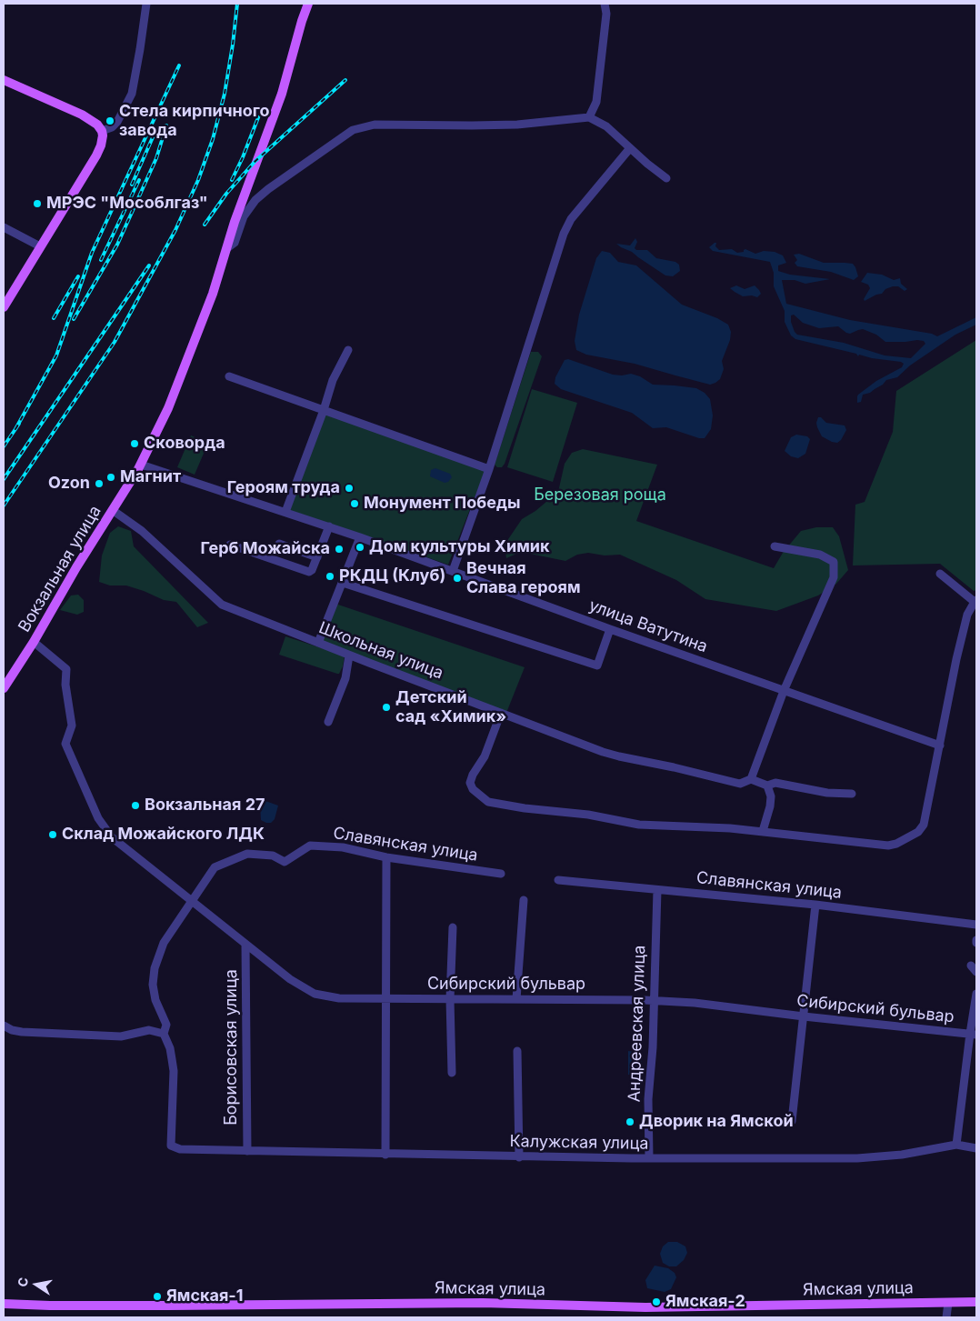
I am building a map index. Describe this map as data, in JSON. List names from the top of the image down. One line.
{"streets":{"main road":["Вокзальная улица","Ямская улица"],"street":["улица Ватутина","Школьная улица","Славянская улица","Сибирский бульвар","Андреевская улица","Борисовская улица","Калужская улица"]},"crossings":[["Вокзальная улица","улица Ватутина"],["Вокзальная улица","Школьная улица"],["Вокзальная улица","Сибирский бульвар"],["Славянская улица","Сибирский бульвар"],["Славянская улица","Андреевская улица"],["Славянская улица","Калужская улица"],["Сибирский бульвар","Андреевская улица"],["Сибирский бульвар","Борисовская улица"],["Андреевская улица","Калужская улица"],["Борисовская улица","Калужская улица"]],"parks":["Березовая роща"],"places":["Стела кирпичного завода","МРЭС \"Мособлгаз\"","Сковорда","Магнит","Ozon","Героям труда","Монумент Победы","Дом культуры Химик","Герб Можайска","РКДЦ (Клуб)","Вечная Слава героям","Детский сад «Химик»","Вокзальная 27","Склад Можайского ЛДК","Дворик на Ямской","Ямская-1","Ямская-2"],"north":"left"}
